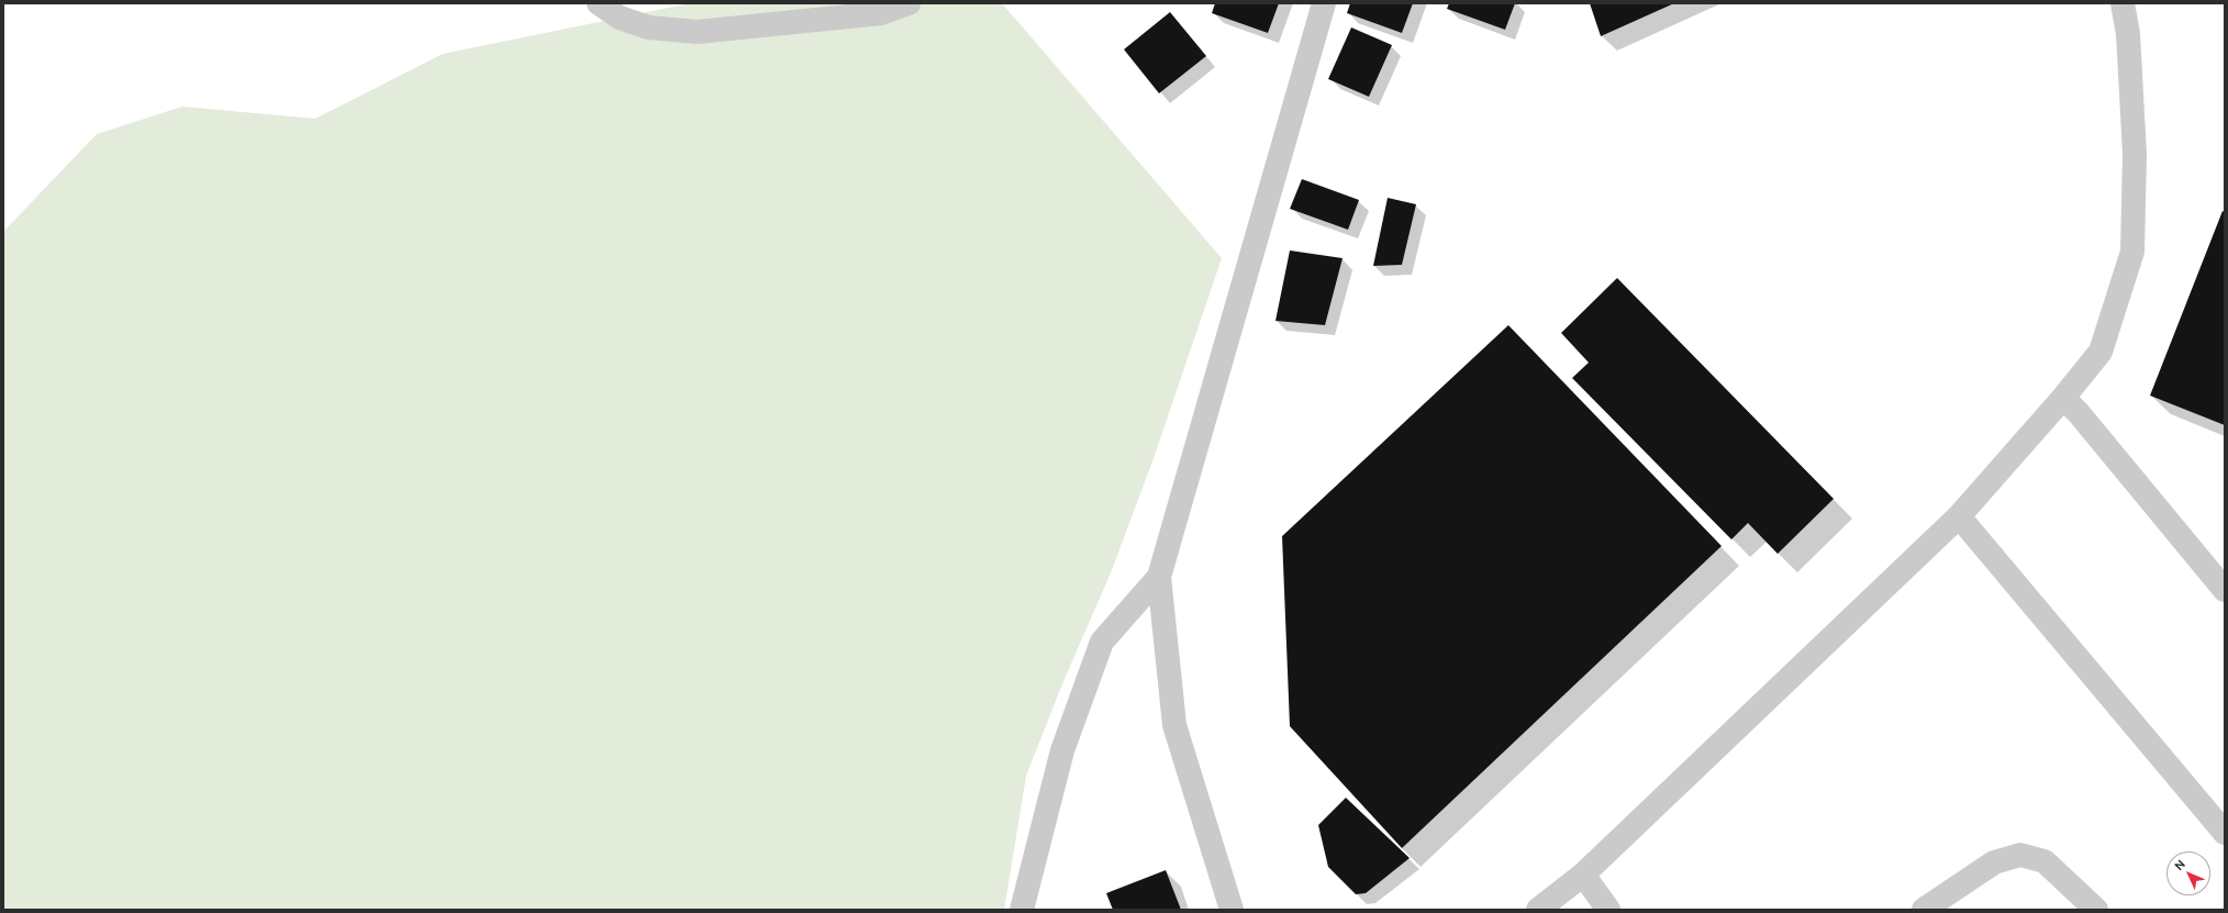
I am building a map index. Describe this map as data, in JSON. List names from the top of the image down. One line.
{"north":"top left"}
